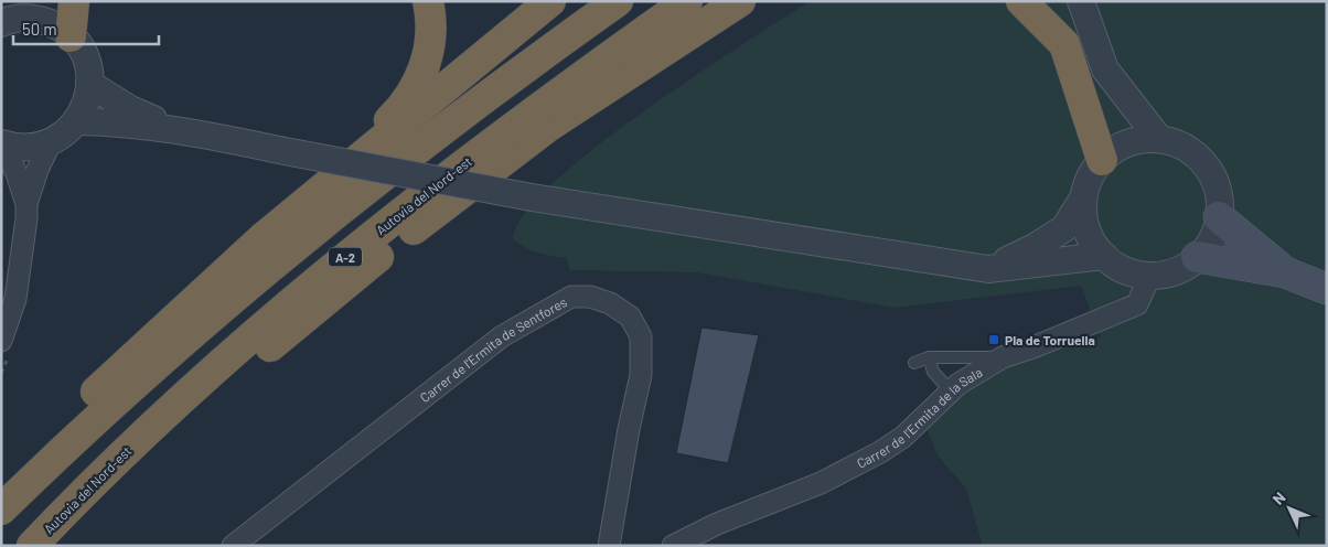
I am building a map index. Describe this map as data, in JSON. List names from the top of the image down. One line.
{"streets":{"highway":["Autovia del Nord-est","A-2"],"street":["Carrer de l'Ermita de Sentfores","Carrer de l'Ermita de la Sala"]},"places":{"transit":["Pla de Torruella"]},"scale_bar":"50 m","north":"top left"}
